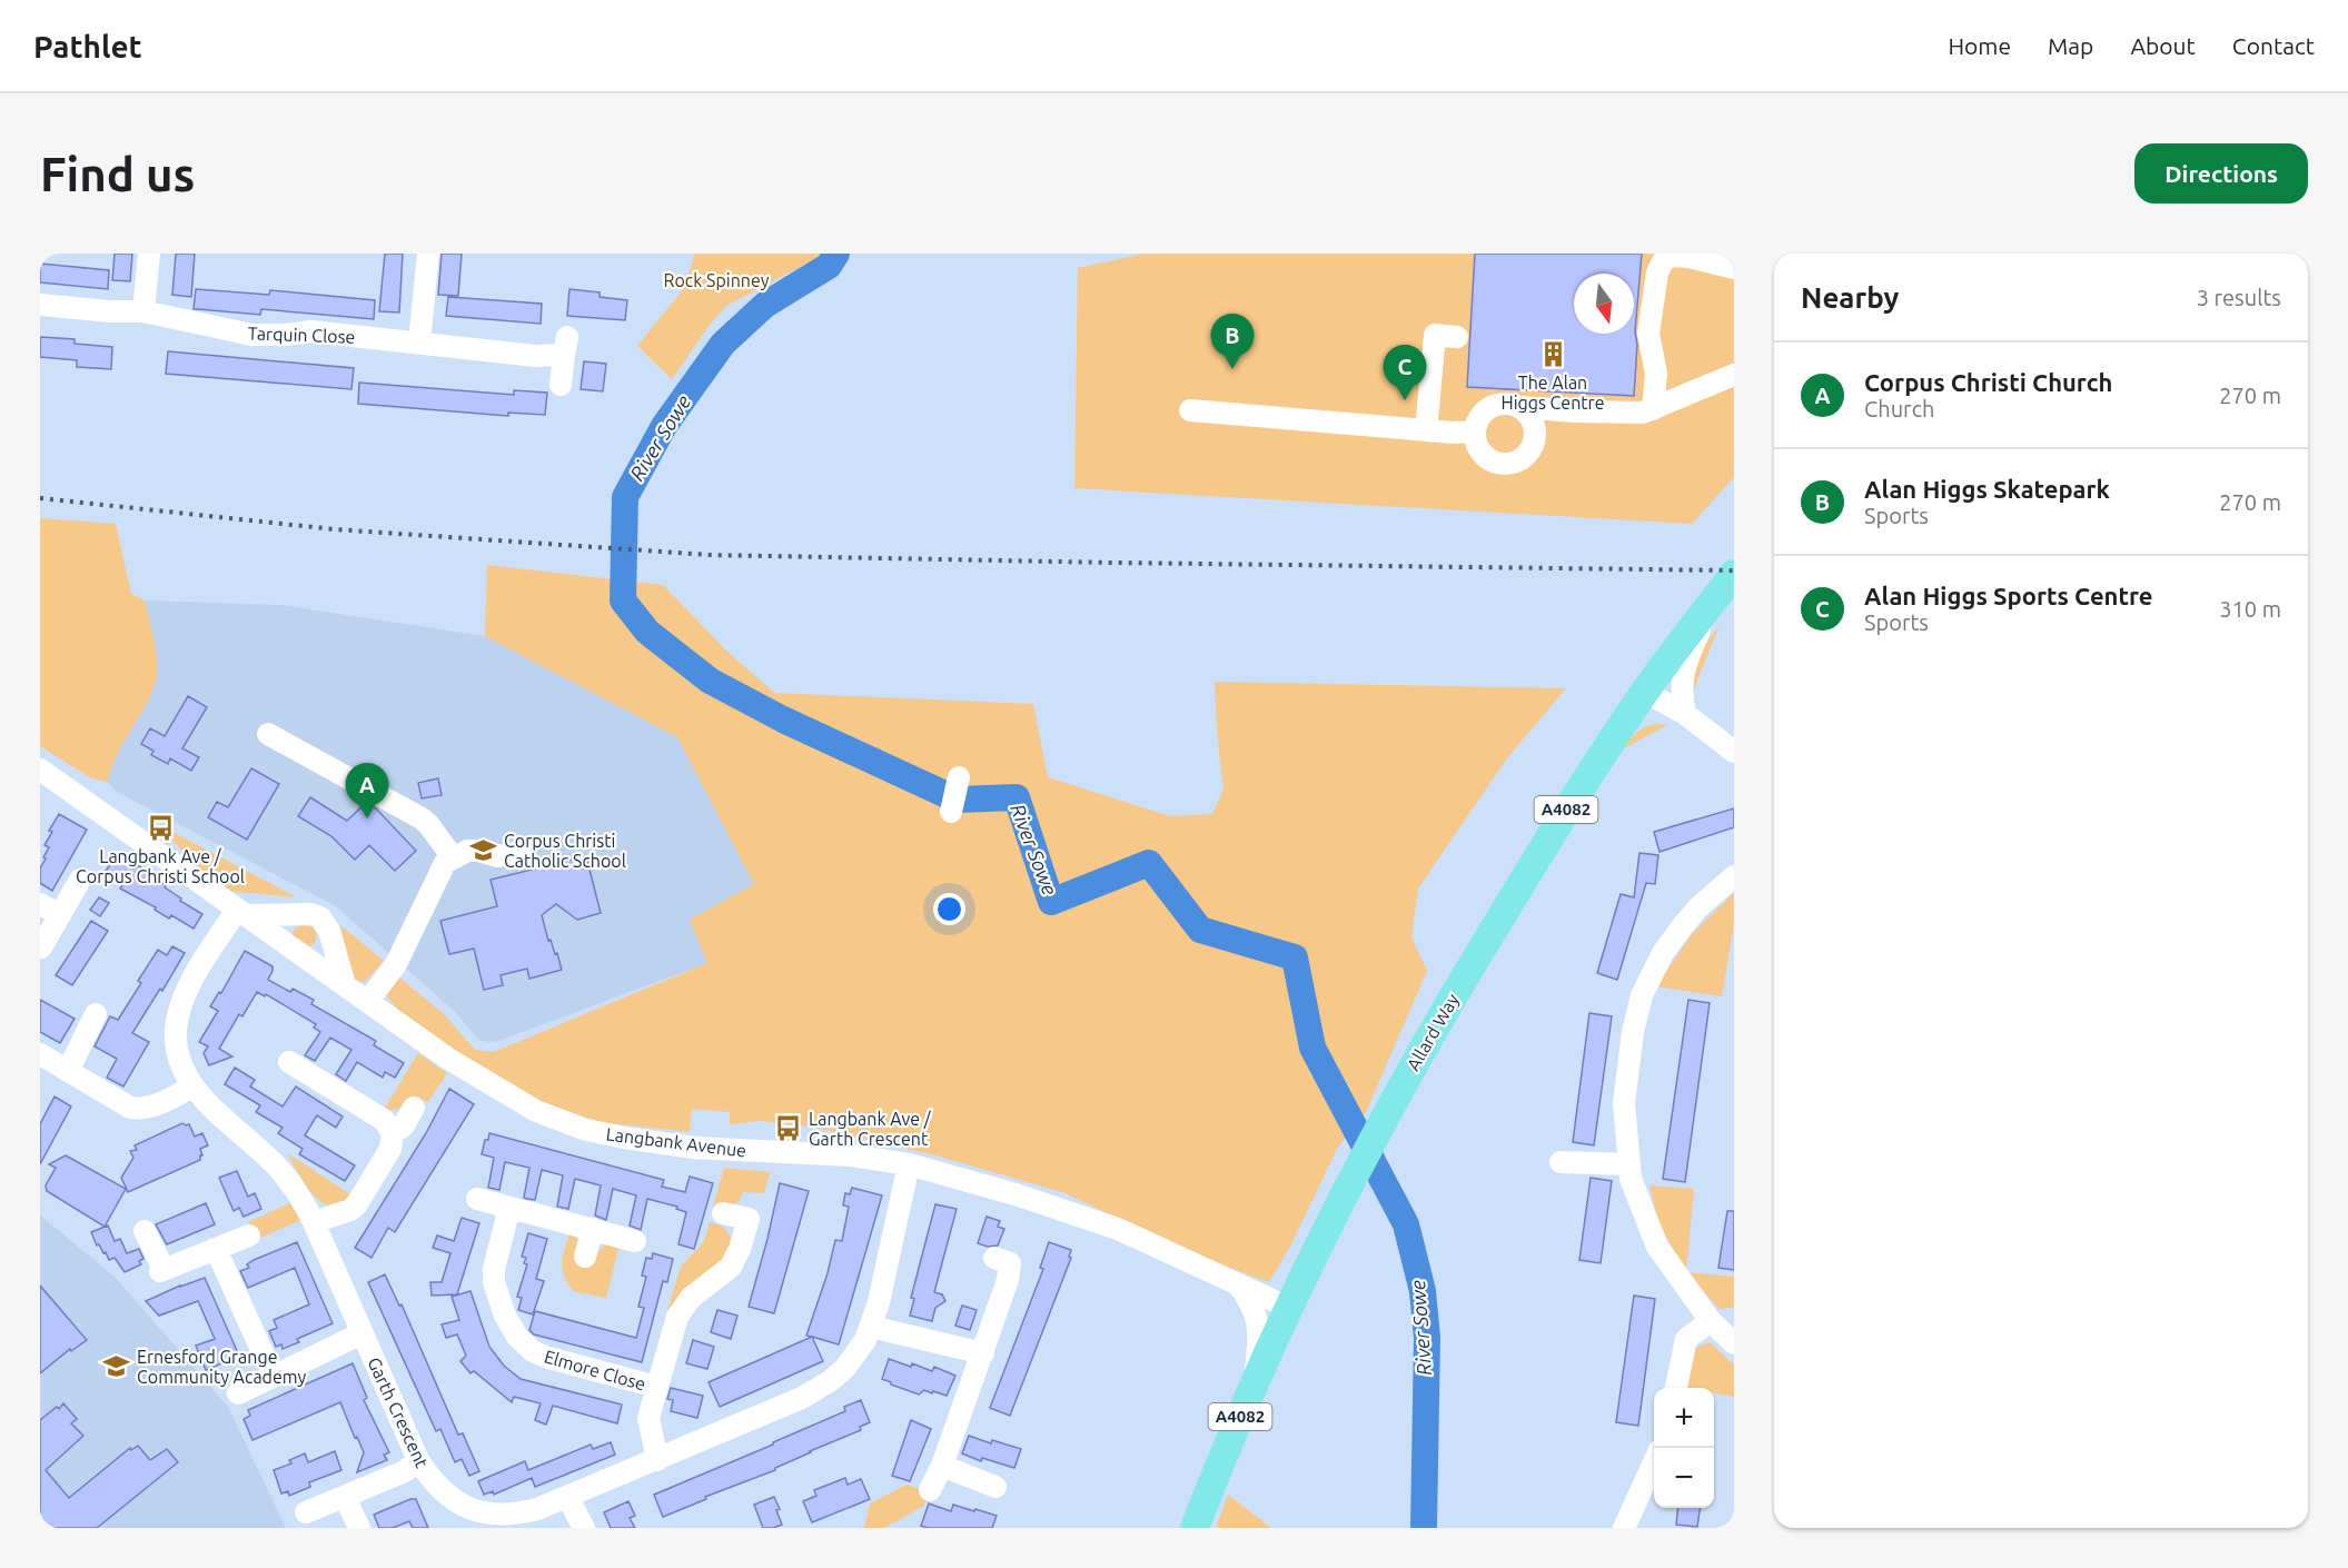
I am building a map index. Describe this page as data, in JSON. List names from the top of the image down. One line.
{"streets":{"main road":["A4082","Allard Way"],"street":["Tarquin Close","Langbank Avenue","Elmore Close","Garth Crescent"]},"crossings":[["Allard Way","Langbank Avenue"],["Langbank Avenue","Garth Crescent"]],"water":["River Sowe"],"parks":["Rock Spinney"],"places":{"building":["The Alan Higgs Centre"],"bus stop":["Langbank Ave / Corpus Christi School","Langbank Ave / Garth Crescent"],"school or university":["Corpus Christi Catholic School","Ernesford Grange Community Academy"]},"north":"bottom","page":{"header":"Pathlet","nav":["Home","Map","About","Contact"],"buttons":"Directions","title":"Find us","heading":["Nearby","3 results"],"pins":["B","C","A"],"list":[{"mark":"A","name":"Corpus Christi Church","note":"Church","value":"270 m"},{"mark":"B","name":"Alan Higgs Skatepark","note":"Sports","value":"270 m"},{"mark":"C","name":"Alan Higgs Sports Centre","note":"Sports","value":"310 m"}],"map_buttons":["+","−"]}}
